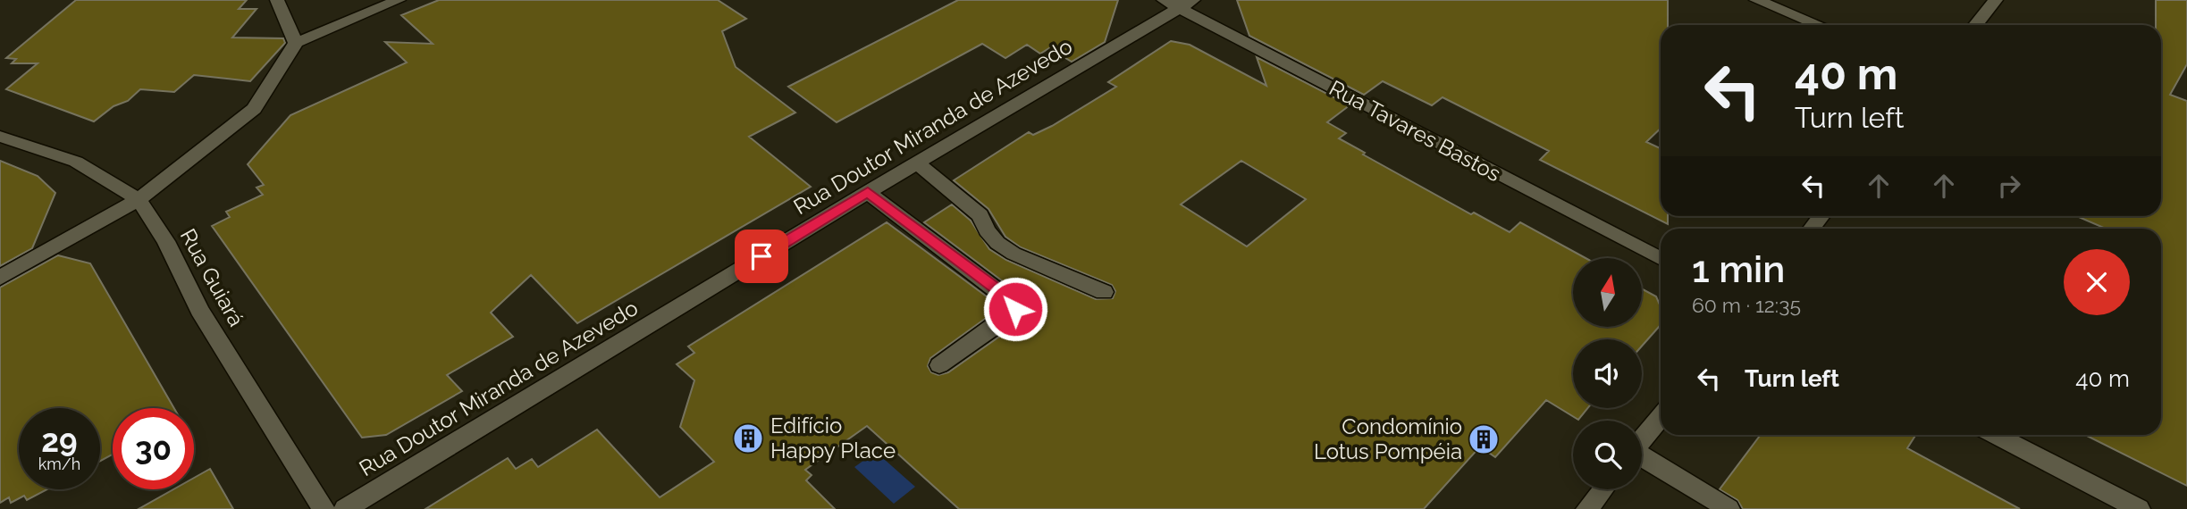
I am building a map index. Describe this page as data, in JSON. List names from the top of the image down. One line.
{"streets":{"street":["Rua Doutor Miranda de Azevedo","Rua Tavares Bastos","Rua Guiará"]},"crossings":[["Rua Doutor Miranda de Azevedo","Rua Tavares Bastos"]],"places":{"building":["Edifício Happy Place","Condomínio Lotus Pompéia"]},"north":"top","page":{"turn":["40 m","Turn left"],"heading":["1 min","60 m · 12:35"],"list":[{"name":"Turn left","value":"40 m"}],"speed":"29 km/h","limit":"30"}}
